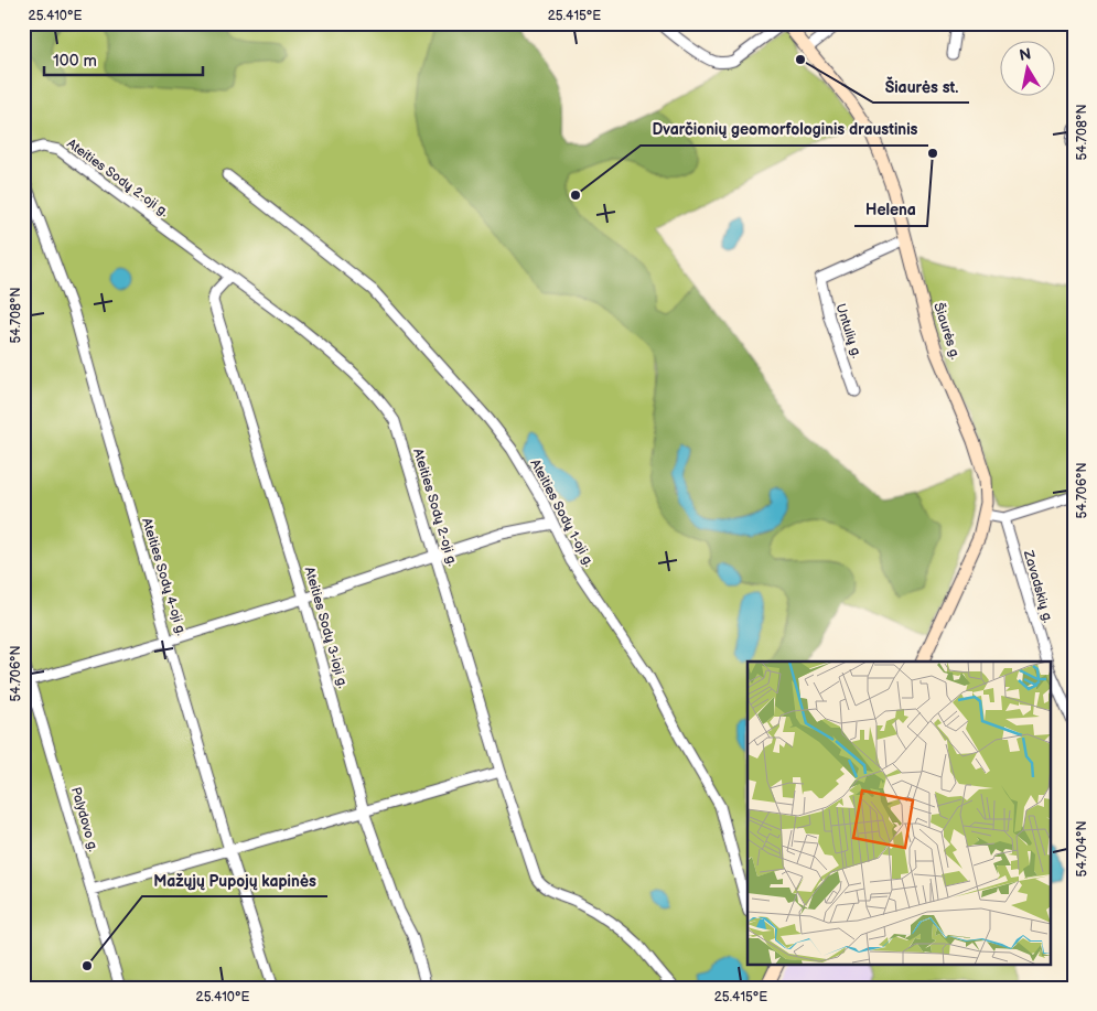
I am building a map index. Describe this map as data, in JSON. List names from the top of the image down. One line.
{"streets":{"main road":["Šiaurės g."],"street":["Ateities Sodų 2-oji g.","Untulių g.","Ateities Sodų 1-oji g.","Ateities Sodų 4-oji g.","Zavadskių g.","Ateities Sodų 3-ioji g.","Palydovo g."]},"crossings":[["Ateities Sodų 2-oji g.","Ateities Sodų 3-ioji g."],["Untulių g.","Šiaurės g."]],"places":["Šiaurės st.","Helena","Dvarčionių geomorfologinis draustinis","Mažųjų Pupojų kapinės"],"scale_bar":"100 m","north":"top","coordinates":["25.410°E","25.415°E","54.708°N","54.706°N","54.704°N"]}
